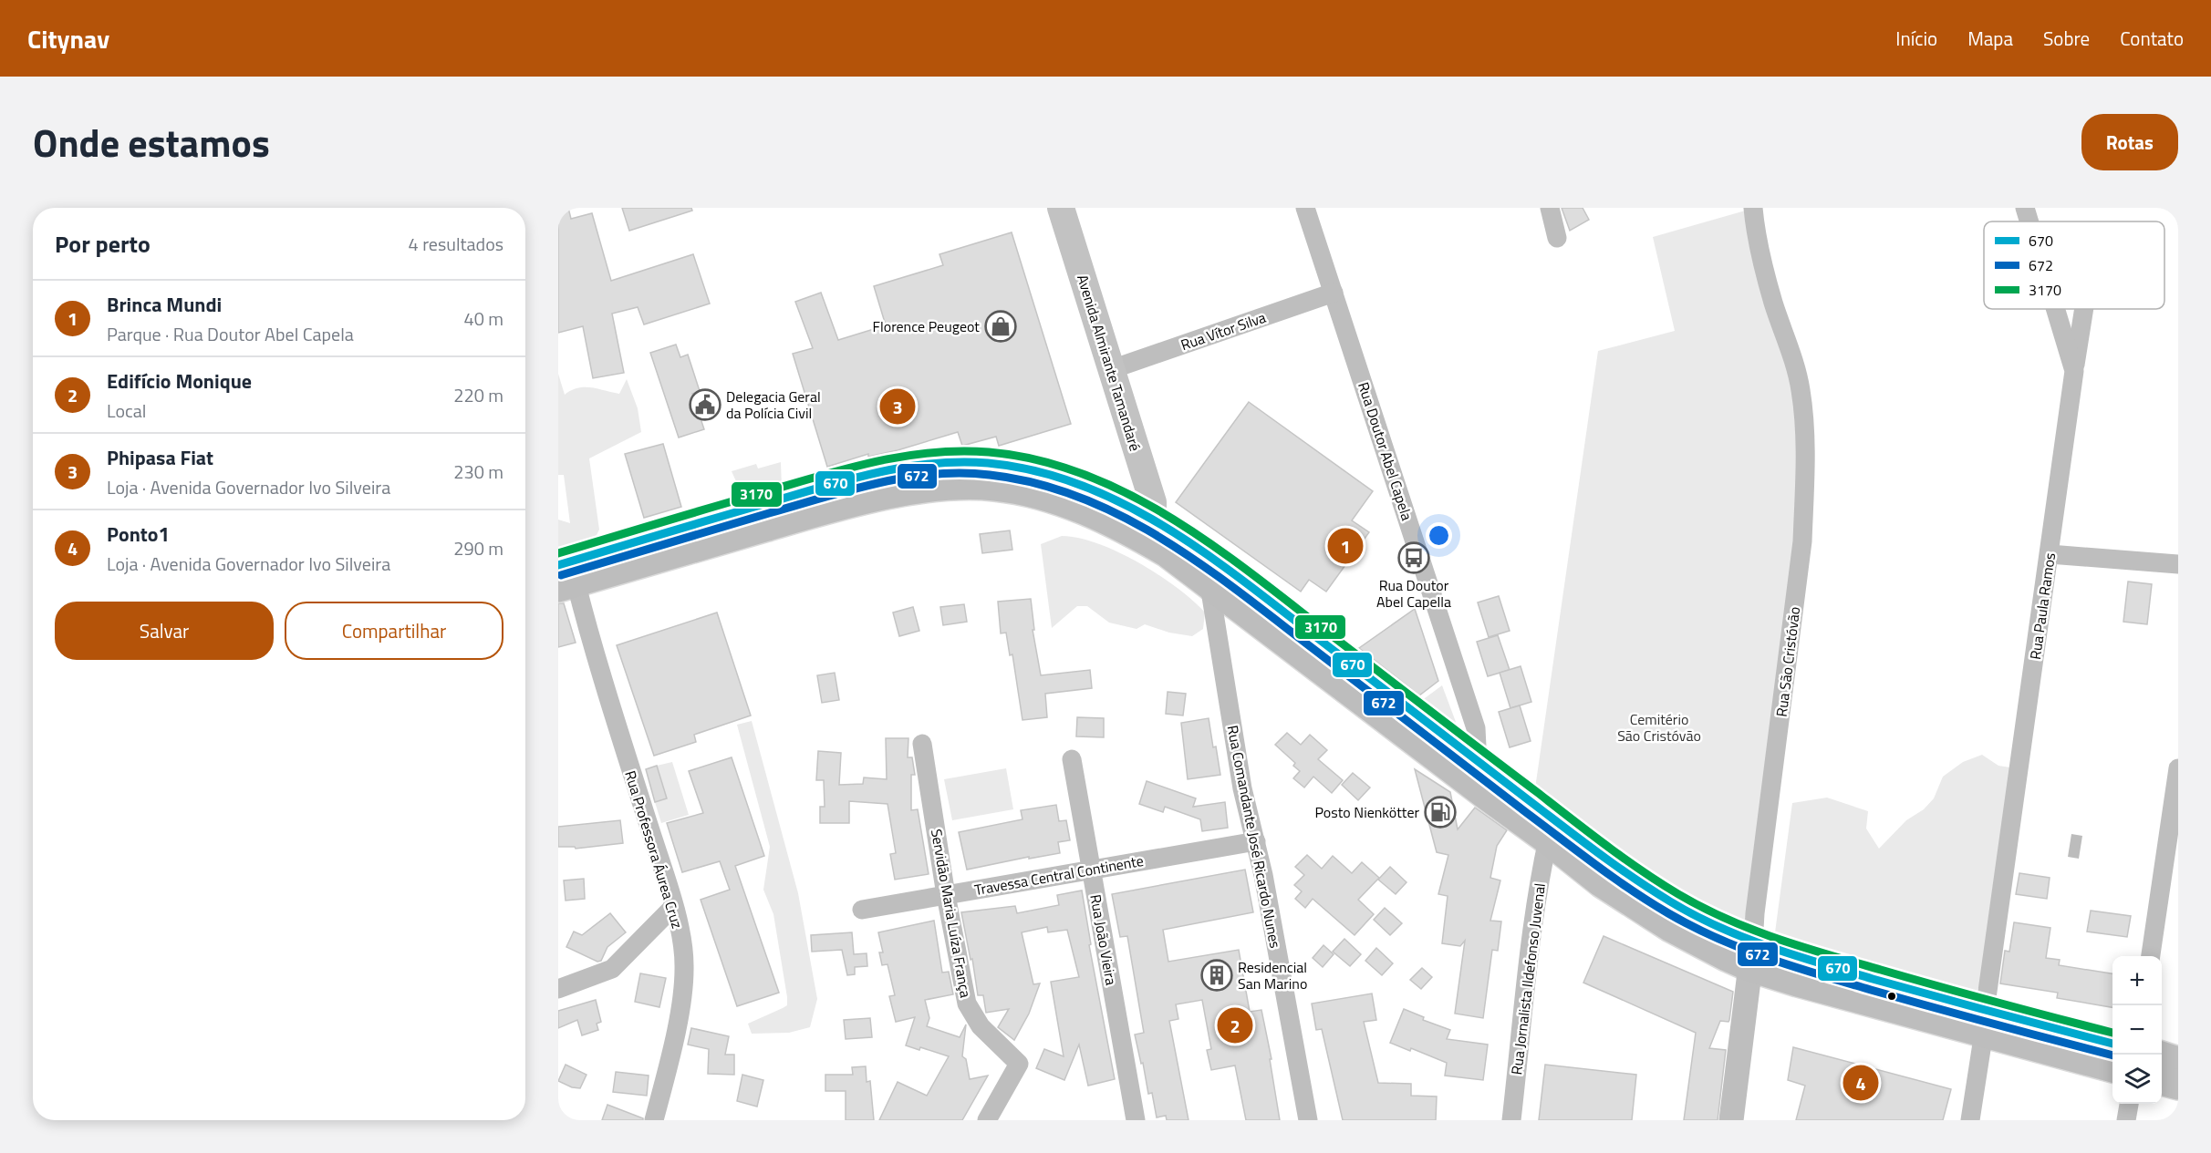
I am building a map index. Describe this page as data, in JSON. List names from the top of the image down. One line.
{"streets":{"main road":["Avenida Almirante Tamandaré"],"street":["Rua Vítor Silva","Rua Doutor Abel Capela","Rua Paula Ramos","Rua São Cristóvão","Rua Comandante José Ricardo Nunes","Rua Professora Áurea Cruz","Travessa Central Continente","Servidão Maria Luíza França","Rua João Vieira","Rua Jornalista Ildefonso Juvenal"]},"crossings":[["Rua Vítor Silva","Avenida Almirante Tamandaré"],["Rua Vítor Silva","Rua Doutor Abel Capela"],["Rua Comandante José Ricardo Nunes","Travessa Central Continente"],["Travessa Central Continente","Servidão Maria Luíza França"],["Travessa Central Continente","Rua João Vieira"]],"parks":["Cemitério São Cristóvão"],"places":{"shop":["Florence Peugeot"],"public building":["Delegacia Geral da Polícia Civil"],"bus stop":["Rua Doutor Abel Capella"],"fuel station":["Posto Nienkötter"],"building":["Residencial San Marino"]},"lines":["transit line 3170","transit line 670","transit line 672"],"legend":["670","672","3170"],"page":{"header":"Citynav","nav":["Início","Mapa","Sobre","Contato"],"title":"Onde estamos","buttons":["Rotas",["Salvar","Compartilhar"]],"heading":["Por perto","4 resultados"],"list":[{"mark":"1","name":"Brinca Mundi","note":"Parque · Rua Doutor Abel Capela","value":"40 m"},{"mark":"2","name":"Edifício Monique","note":"Local","value":"220 m"},{"mark":"3","name":"Phipasa Fiat","note":"Loja · Avenida Governador Ivo Silveira","value":"230 m"},{"mark":"4","name":"Ponto1","note":"Loja · Avenida Governador Ivo Silveira","value":"290 m"}],"pins":["3","1","2","4"],"map_buttons":["+","−"]}}
